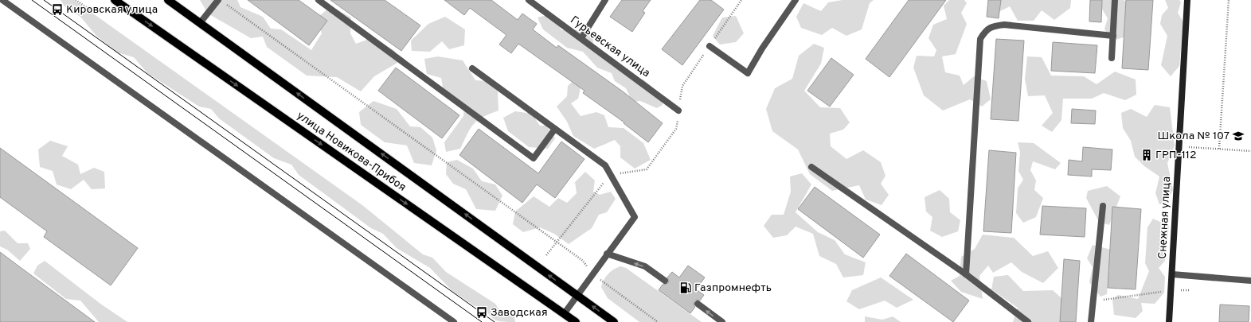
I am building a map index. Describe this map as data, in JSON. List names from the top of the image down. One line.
{"streets":{"main road":["улица Новикова-Прибоя"],"street":["Гурьевская улица","Снежная улица"]},"places":{"bus stop":["Кировская улица","Заводская"],"school or university":["Школа № 107"],"building":["ГРП-112"],"fuel station":["Газпромнефть"]}}
